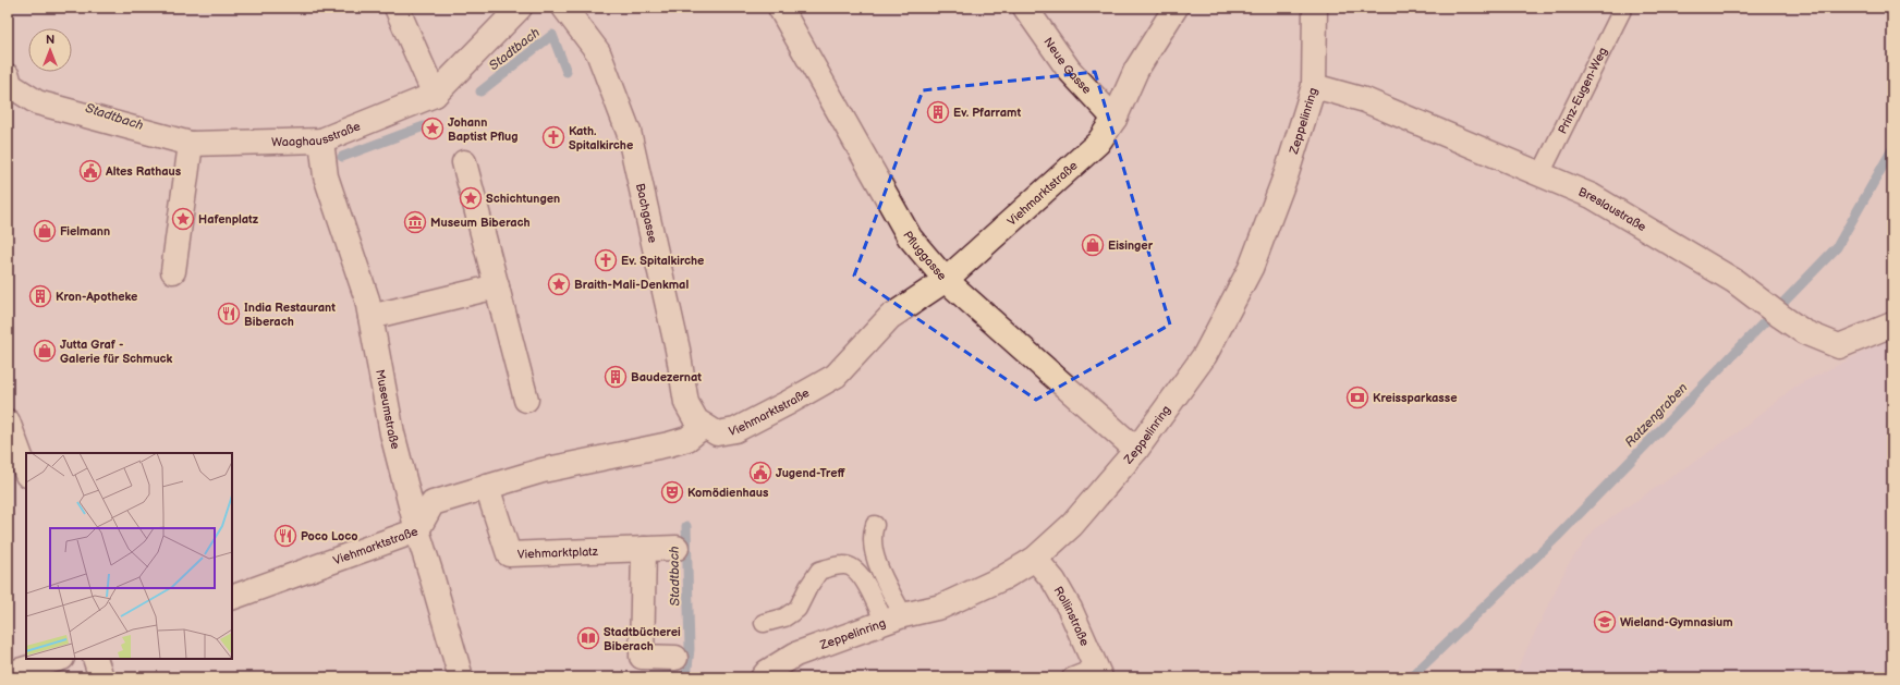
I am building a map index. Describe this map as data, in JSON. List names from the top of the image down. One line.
{"streets":{"street":["Neue Gasse","Zeppelinring","Waaghausstraße","Viehmarktstraße","Breslaustraße","Bachgasse","Pfluggasse","Museumstraße","Viehmarktplatz","Rollinstraße"],"lane":["Prinz-Eugen-Weg"]},"crossings":[["Neue Gasse","Viehmarktstraße"],["Prinz-Eugen-Weg","Breslaustraße"],["Zeppelinring","Breslaustraße"],["Zeppelinring","Pfluggasse"],["Zeppelinring","Rollinstraße"],["Waaghausstraße","Museumstraße"],["Viehmarktstraße","Bachgasse"],["Viehmarktstraße","Pfluggasse"],["Viehmarktstraße","Museumstraße"],["Viehmarktstraße","Viehmarktplatz"]],"water":["Stadtbach","Ratzengraben"],"places":{"building":["Ev. Pfarramt","Kron-Apotheke","Baudezernat"],"place":["Johann Baptist Pflug","Schichtungen","Hafenplatz","Braith-Mali-Denkmal"],"church":["Kath. Spitalkirche","Ev. Spitalkirche"],"public building":["Altes Rathaus","Jugend-Treff"],"museum":["Museum Biberach"],"shop":["Fielmann","Eisinger","Jutta Graf - Galerie für Schmuck"],"restaurant":["India Restaurant Biberach","Poco Loco"],"bank":["Kreissparkasse"],"theatre":["Komödienhaus"],"school or university":["Wieland-Gymnasium"],"library":["Stadtbücherei Biberach"]},"north":"top"}
